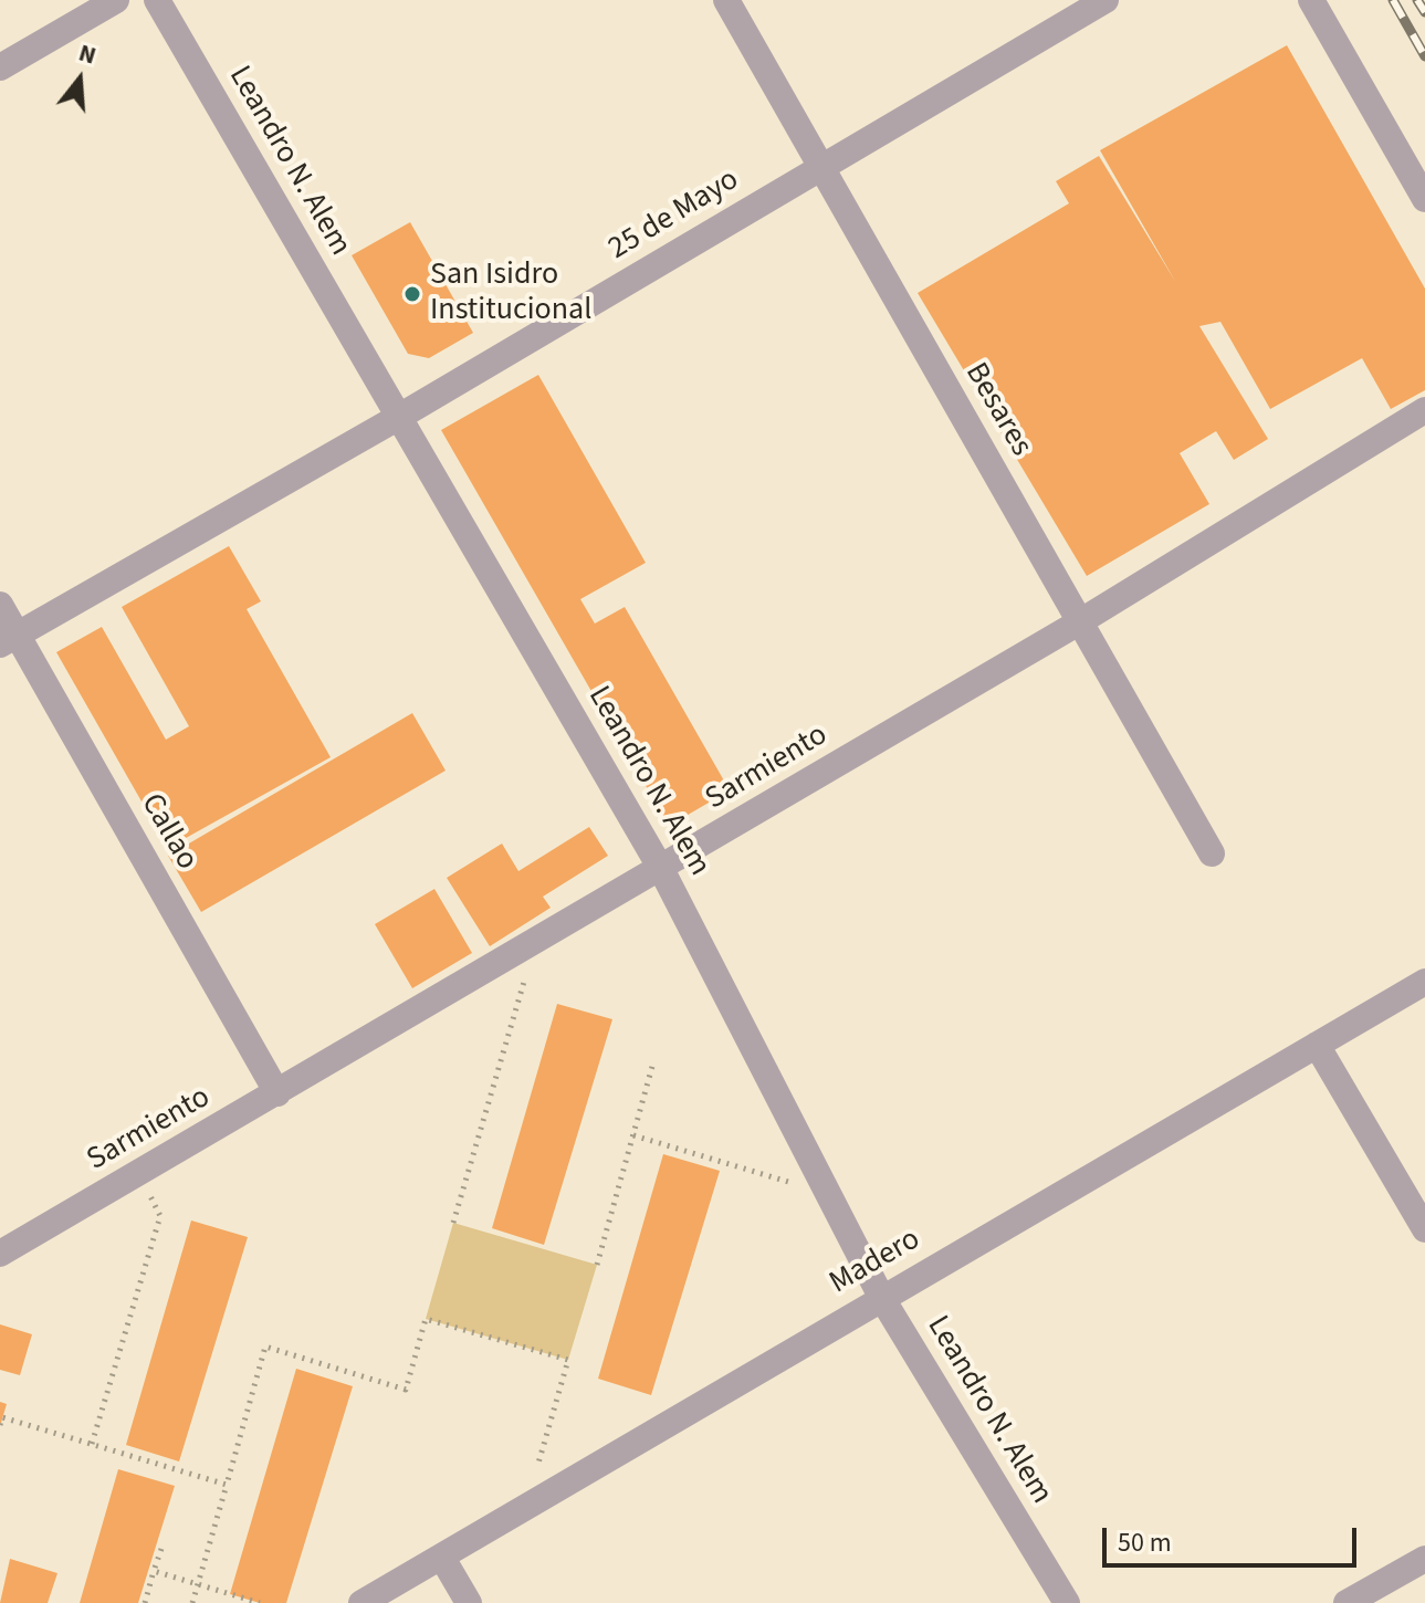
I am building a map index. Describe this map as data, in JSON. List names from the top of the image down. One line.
{"streets":{"street":["Leandro N. Alem","25 de Mayo","Besares","Sarmiento","Callao","Madero"]},"crossings":[["Leandro N. Alem","25 de Mayo"],["Leandro N. Alem","Sarmiento"],["Leandro N. Alem","Madero"],["25 de Mayo","Besares"],["25 de Mayo","Callao"],["Besares","Sarmiento"],["Sarmiento","Callao"]],"places":["San Isidro Institucional"],"scale_bar":"50 m","north":"top"}
